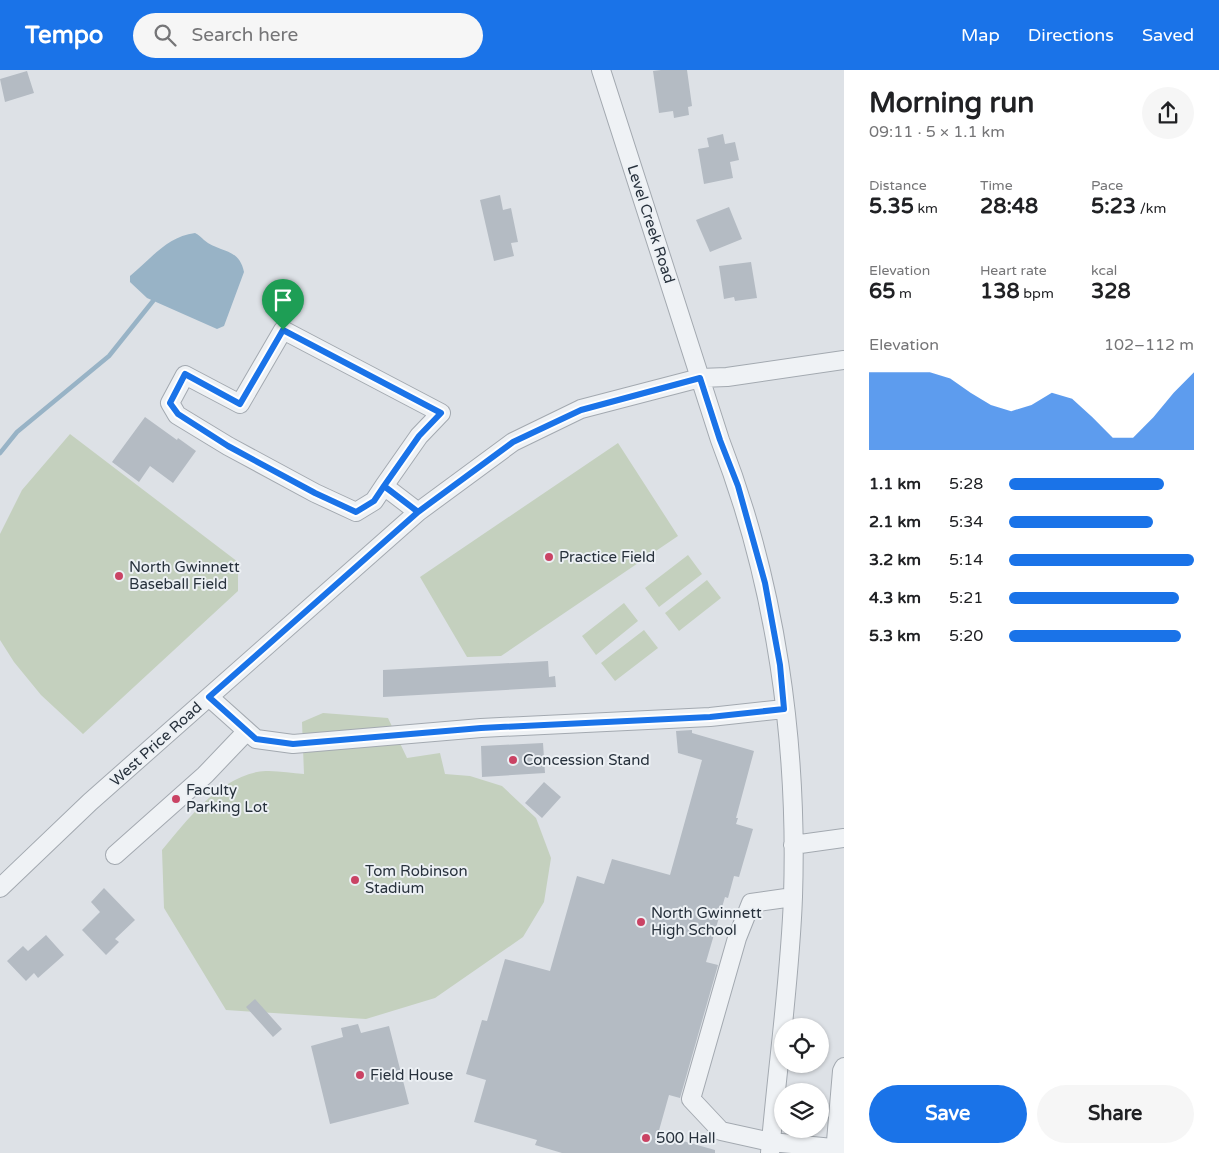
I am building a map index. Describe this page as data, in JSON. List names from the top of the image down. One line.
{"streets":{"street":["Level Creek Road","West Price Road"]},"crossings":[["Level Creek Road","West Price Road"]],"places":["Practice Field","North Gwinnett Baseball Field","Concession Stand","Faculty Parking Lot","Tom Robinson Stadium","North Gwinnett High School","Field House","500 Hall"],"page":{"header":"Tempo","search":"Search here","nav":["Map","Directions","Saved"],"heading":["Morning run","09:11 · 5 × 1.1 km"],"stats":[["Distance","5.35 km"],["Time","28:48"],["Pace","5:23 /km"],["Elevation","65 m"],["Heart rate","138 bpm"],["kcal","328"]],"chart":["Elevation","102–112 m"],"list":[{"name":"1.1 km","note":"5:28"},{"name":"2.1 km","note":"5:34"},{"name":"3.2 km","note":"5:14"},{"name":"4.3 km","note":"5:21"},{"name":"5.3 km","note":"5:20"}],"buttons":["Save","Share"]}}
